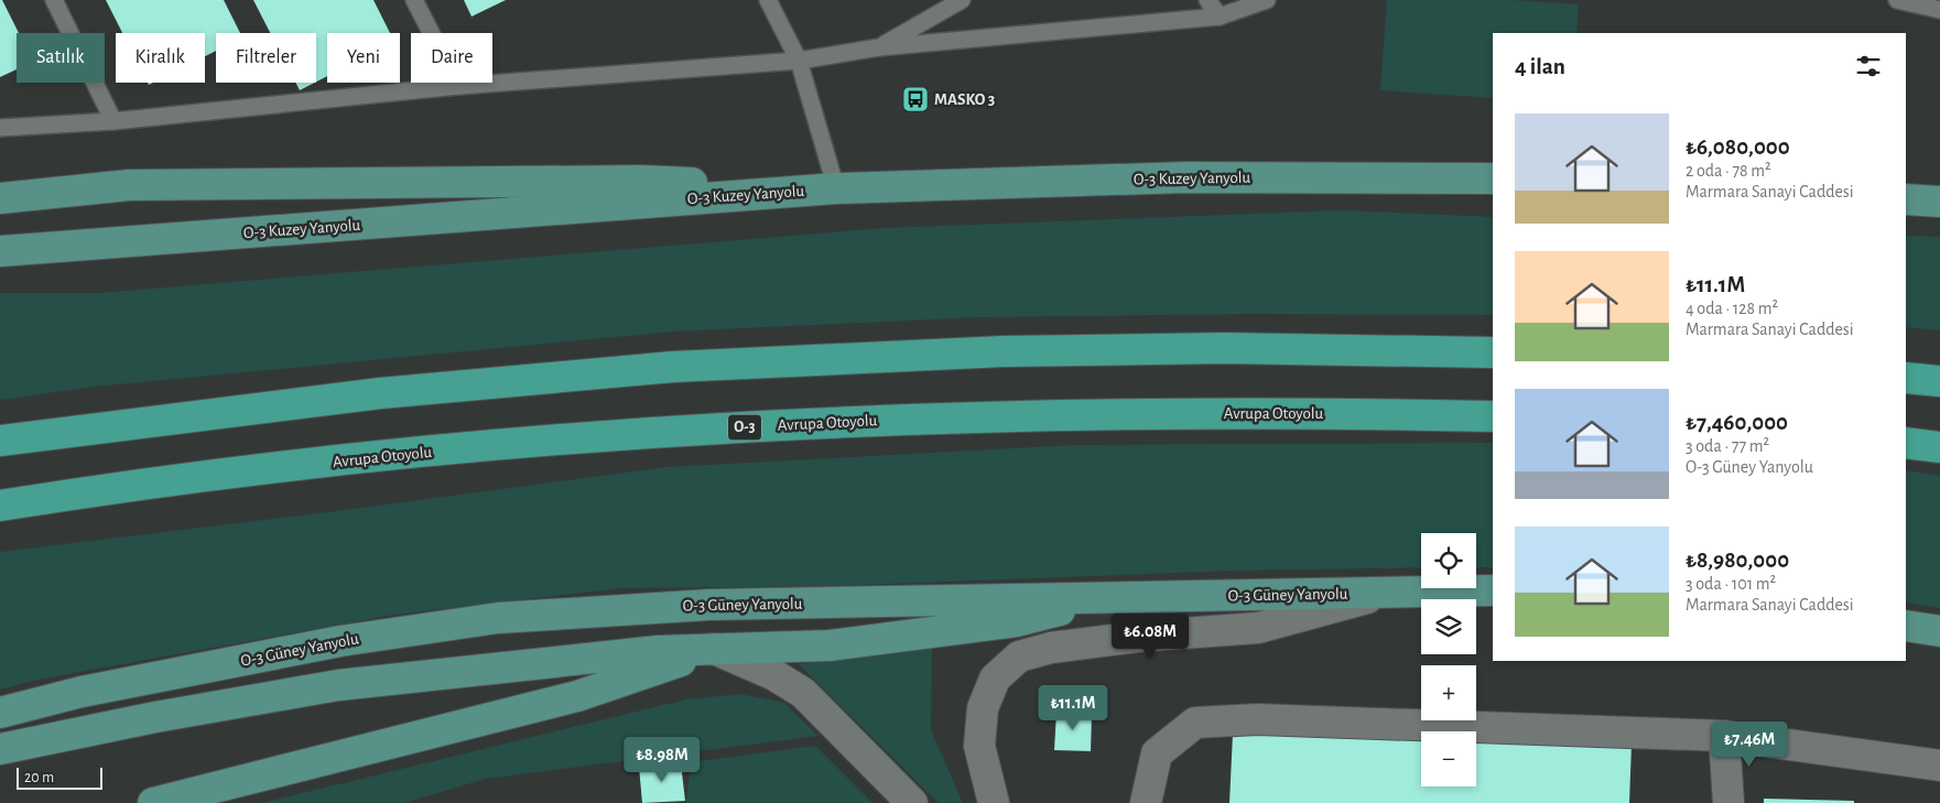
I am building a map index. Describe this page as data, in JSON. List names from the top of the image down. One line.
{"streets":{"highway":["Avrupa Otoyolu","O-3"],"main road":["O-3 Kuzey Yanyolu","O-3 Güney Yanyolu"]},"places":{"bus stop":["MASKO 3"]},"scale_bar":"20 m","page":{"chip":["Satılık","Kiralık","Filtreler","Yeni","Daire"],"heading":"4 ilan","list":[{"name":"₺6,080,000","note":"2 oda · 78 m² · Marmara Sanayi Caddesi"},{"name":"₺11.1M","note":"4 oda · 128 m² · Marmara Sanayi Caddesi"},{"name":"₺7,460,000","note":"3 oda · 77 m² · O-3 Güney Yanyolu"},{"name":"₺8,980,000","note":"3 oda · 101 m² · Marmara Sanayi Caddesi"}],"map_buttons":["+","−"],"price":["₺6.08M","₺11.1M","₺7.46M","₺8.98M"],"scale":"20 m"}}
